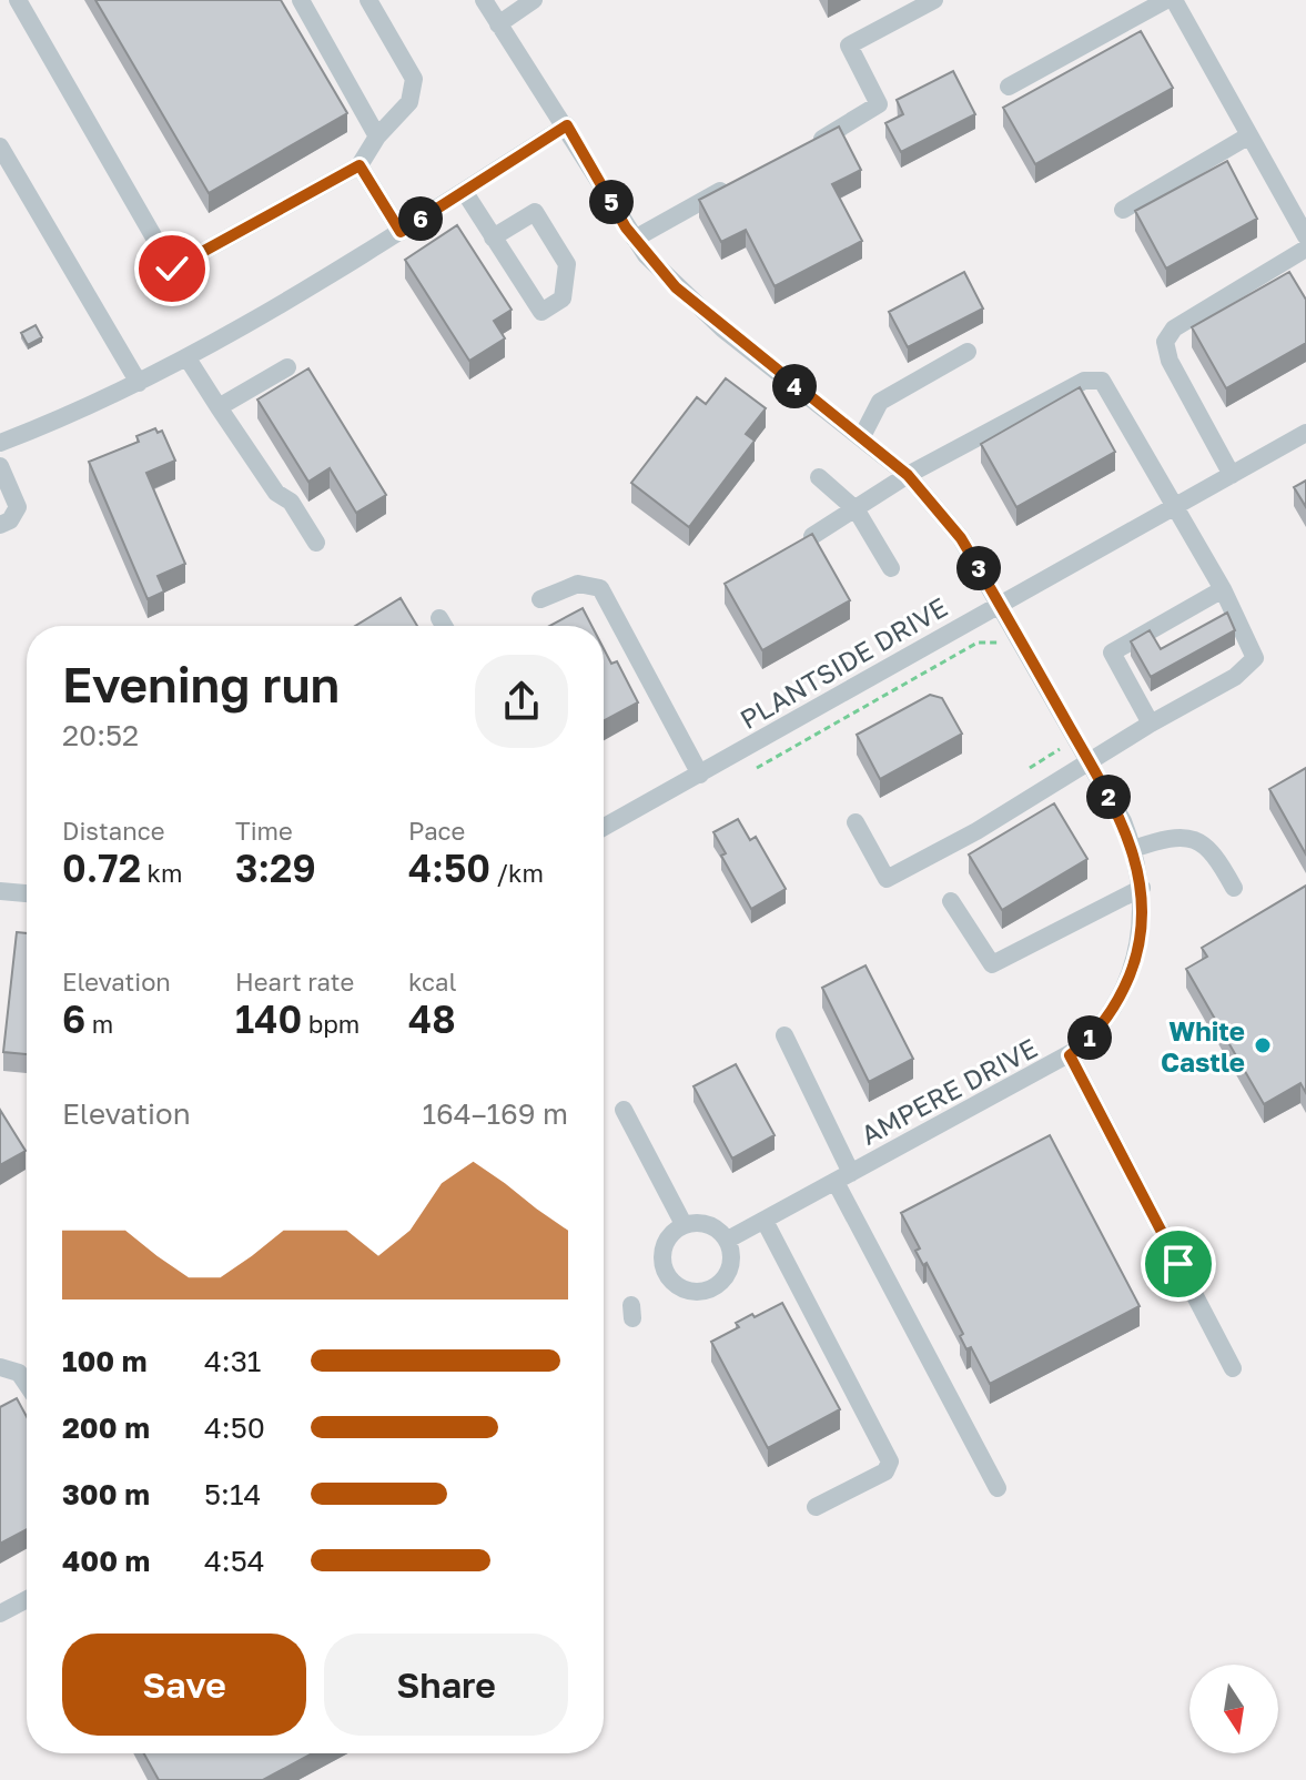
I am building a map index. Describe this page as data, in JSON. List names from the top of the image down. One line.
{"streets":{"street":["PLANTSIDE DRIVE","AMPERE DRIVE"]},"crossings":[["PLANTSIDE DRIVE","AMPERE DRIVE"]],"places":["White Castle"],"north":"bottom","page":{"pins":["5","6","4","3","2","1"],"heading":["Evening run","20:52"],"stats":[["Distance","0.72 km"],["Time","3:29"],["Pace","4:50 /km"],["Elevation","6 m"],["Heart rate","140 bpm"],["kcal","48"]],"chart":["Elevation","164–169 m"],"list":[{"name":"100 m","note":"4:31"},{"name":"200 m","note":"4:50"},{"name":"300 m","note":"5:14"},{"name":"400 m","note":"4:54"}],"buttons":["Save","Share"]}}
